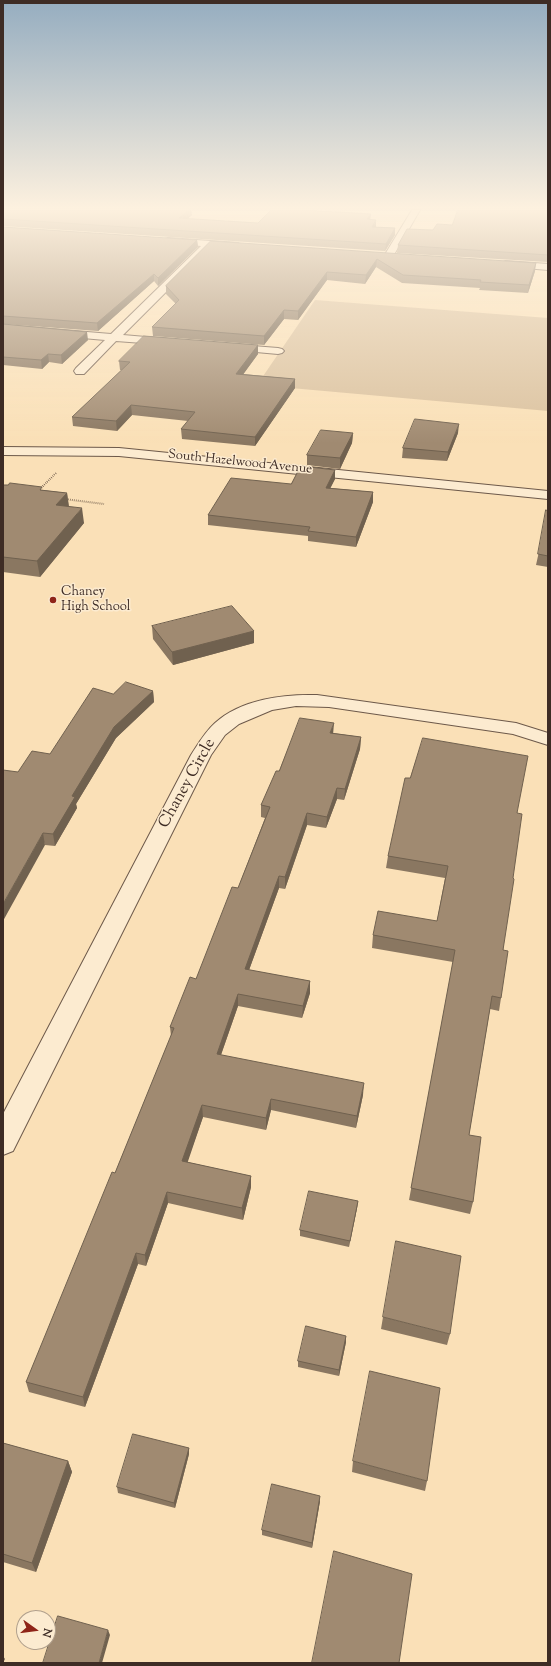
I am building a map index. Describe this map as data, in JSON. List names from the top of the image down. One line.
{"streets":{"street":["South Hazelwood Avenue","Chaney Circle"]},"places":["Chaney High School"],"north":"right"}
